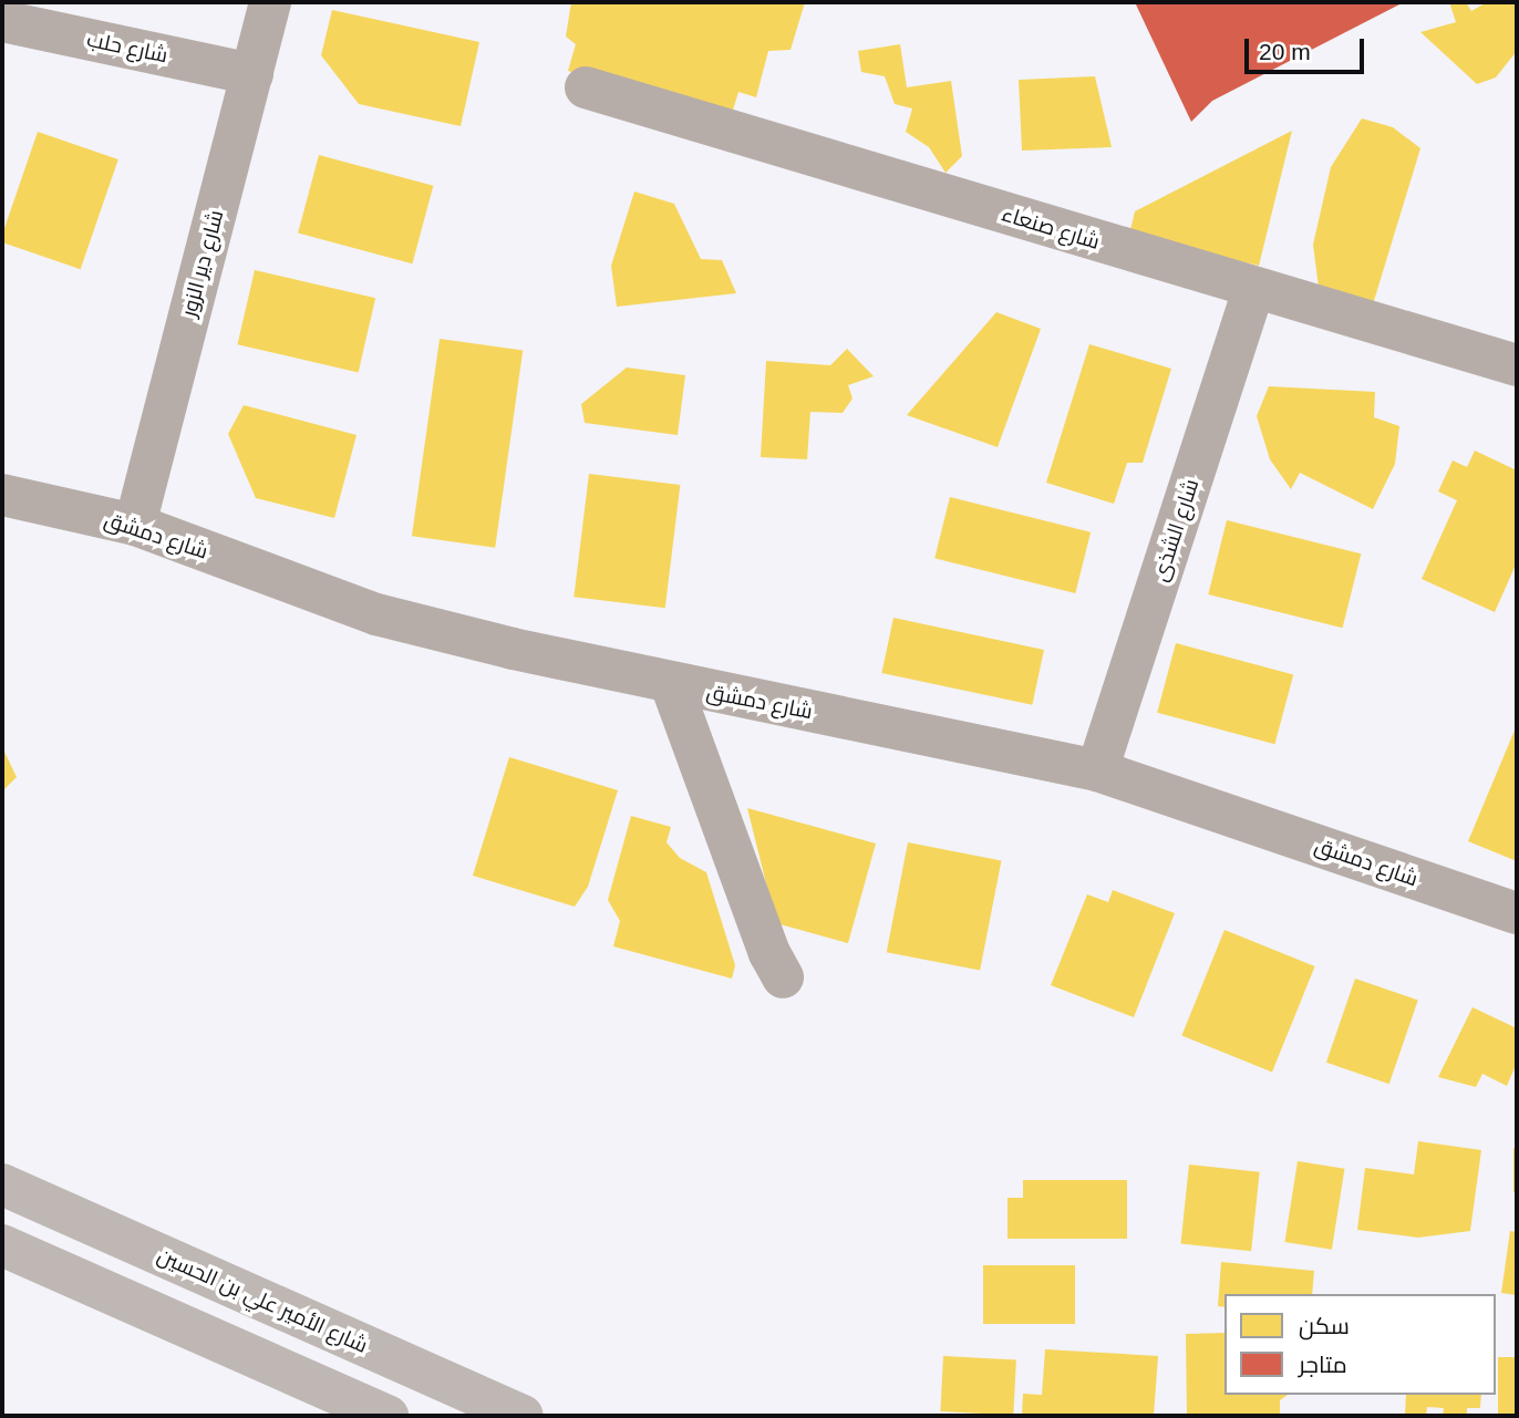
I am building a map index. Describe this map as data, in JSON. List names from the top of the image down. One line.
{"streets":{"main road":["شارع الأمير علي بن الحسين"],"street":["شارع حلب","شارع صنعاء","شارع دير الزور","شارع الشذى","شارع دمشق"]},"crossings":[["شارع حلب","شارع دير الزور"],["شارع صنعاء","شارع الشذى"],["شارع دير الزور","شارع دمشق"],["شارع الشذى","شارع دمشق"]],"legend":["سكن","متاجر"],"scale_bar":"20 m"}
